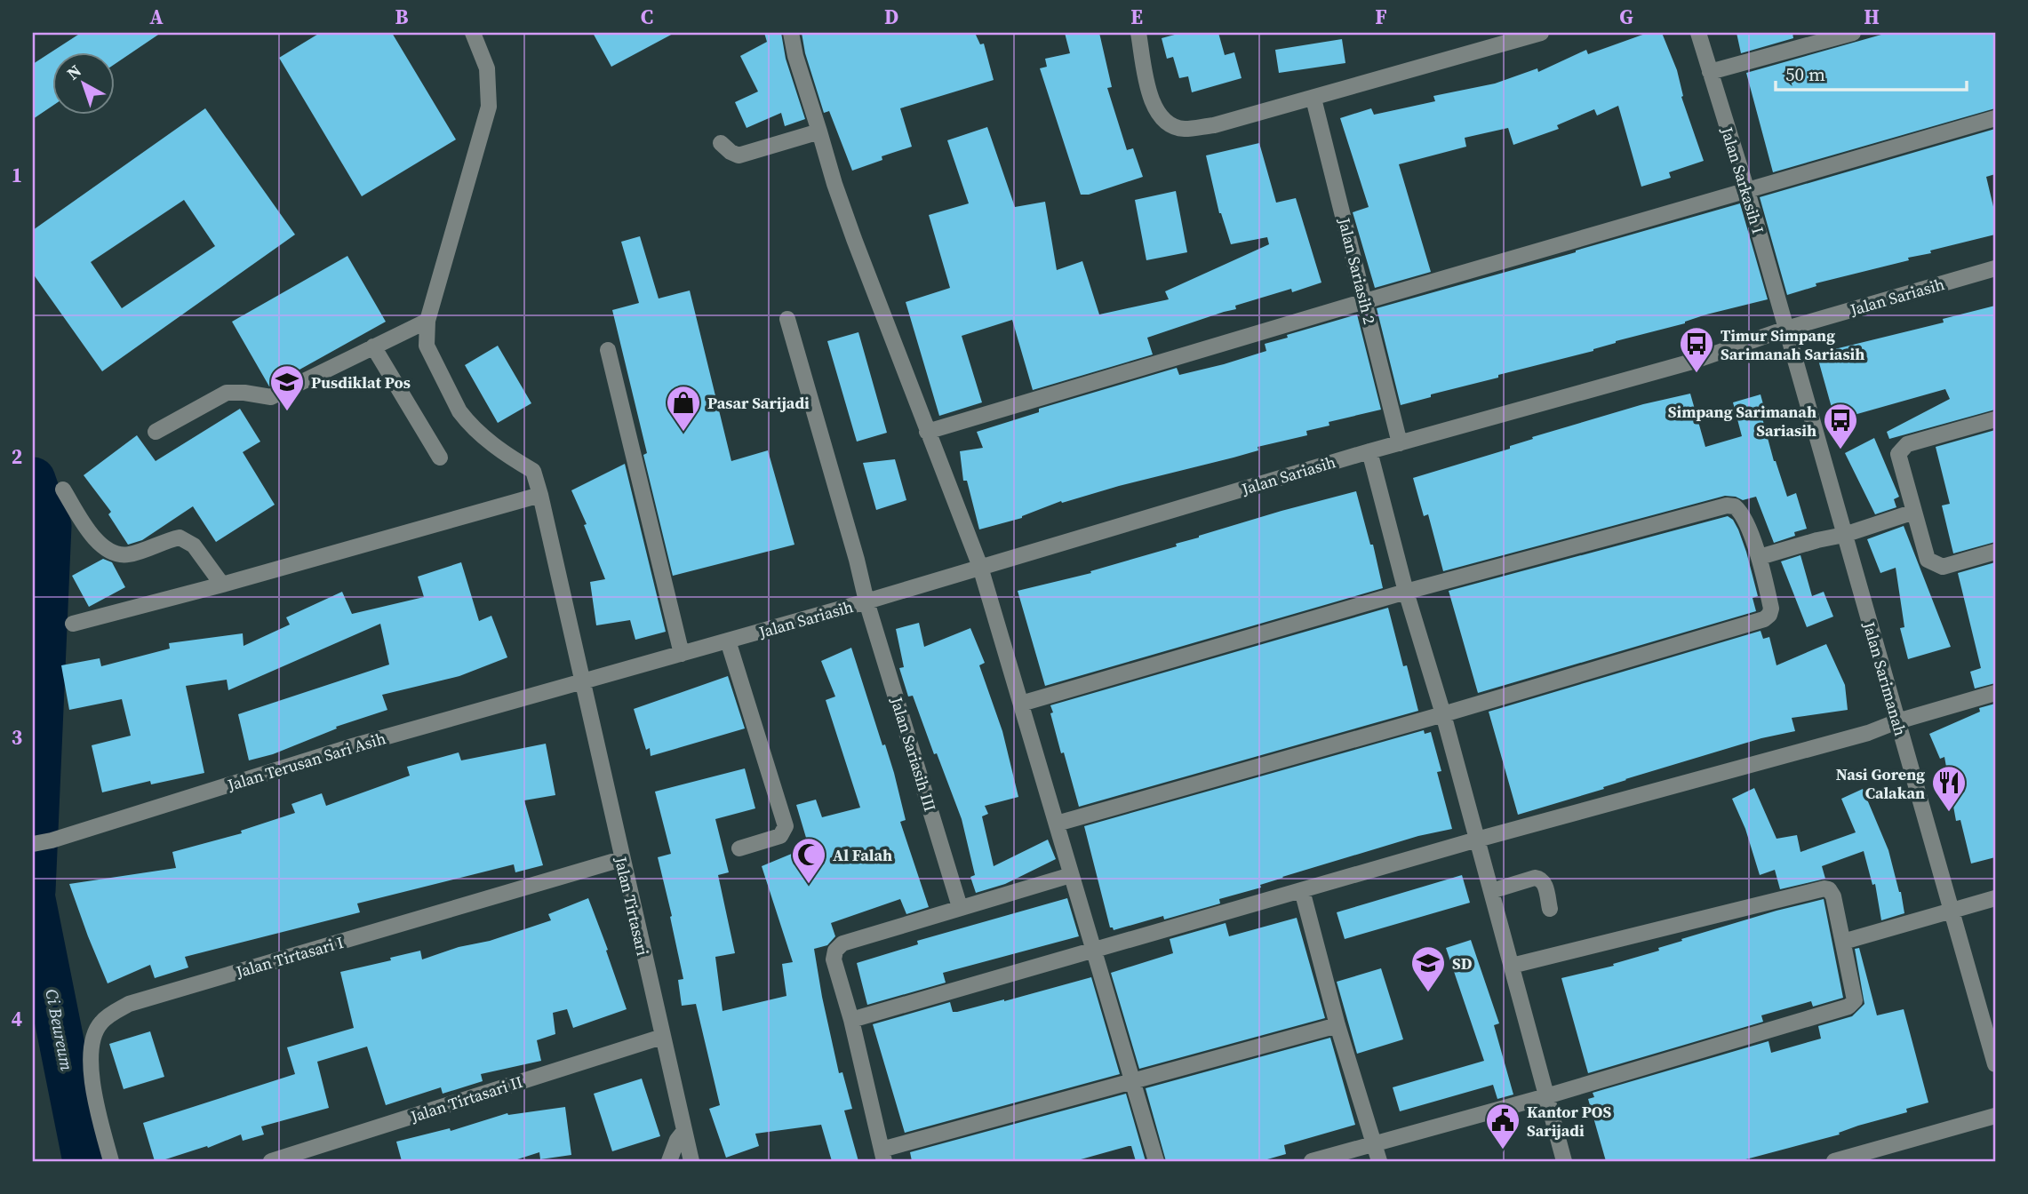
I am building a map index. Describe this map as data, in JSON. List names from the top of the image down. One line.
{"streets":{"street":["Jalan Sarkasih I","Jalan Sariasih 2","Jalan Sariasih","Jalan Sarimanah","Jalan Sariasih III","Jalan Terusan Sari Asih","Jalan Tirtasari","Jalan Tirtasari I","Jalan Tirtasari II"]},"crossings":[["Jalan Sarkasih I","Jalan Sariasih"],["Jalan Sarkasih I","Jalan Sarimanah"],["Jalan Sariasih 2","Jalan Sariasih"],["Jalan Sariasih","Jalan Sarimanah"],["Jalan Sariasih","Jalan Sariasih III"],["Jalan Sariasih","Jalan Terusan Sari Asih"],["Jalan Sariasih","Jalan Tirtasari"],["Jalan Terusan Sari Asih","Jalan Tirtasari"],["Jalan Tirtasari","Jalan Tirtasari I"],["Jalan Tirtasari","Jalan Tirtasari II"]],"water":["Ci Beureum"],"places":{"bus stop":["Timur Simpang Sarimanah Sariasih","Simpang Sarimanah Sariasih"],"school or university":["Pusdiklat Pos","SD"],"shop":["Pasar Sarijadi"],"restaurant":["Nasi Goreng Calakan"],"mosque":["Al Falah"],"public building":["Kantor POS Sarijadi"]},"scale_bar":"50 m","north":"top left","grid":{"columns":["A","B","C","D","E","F","G","H"],"rows":["1","2","3","4"]}}
